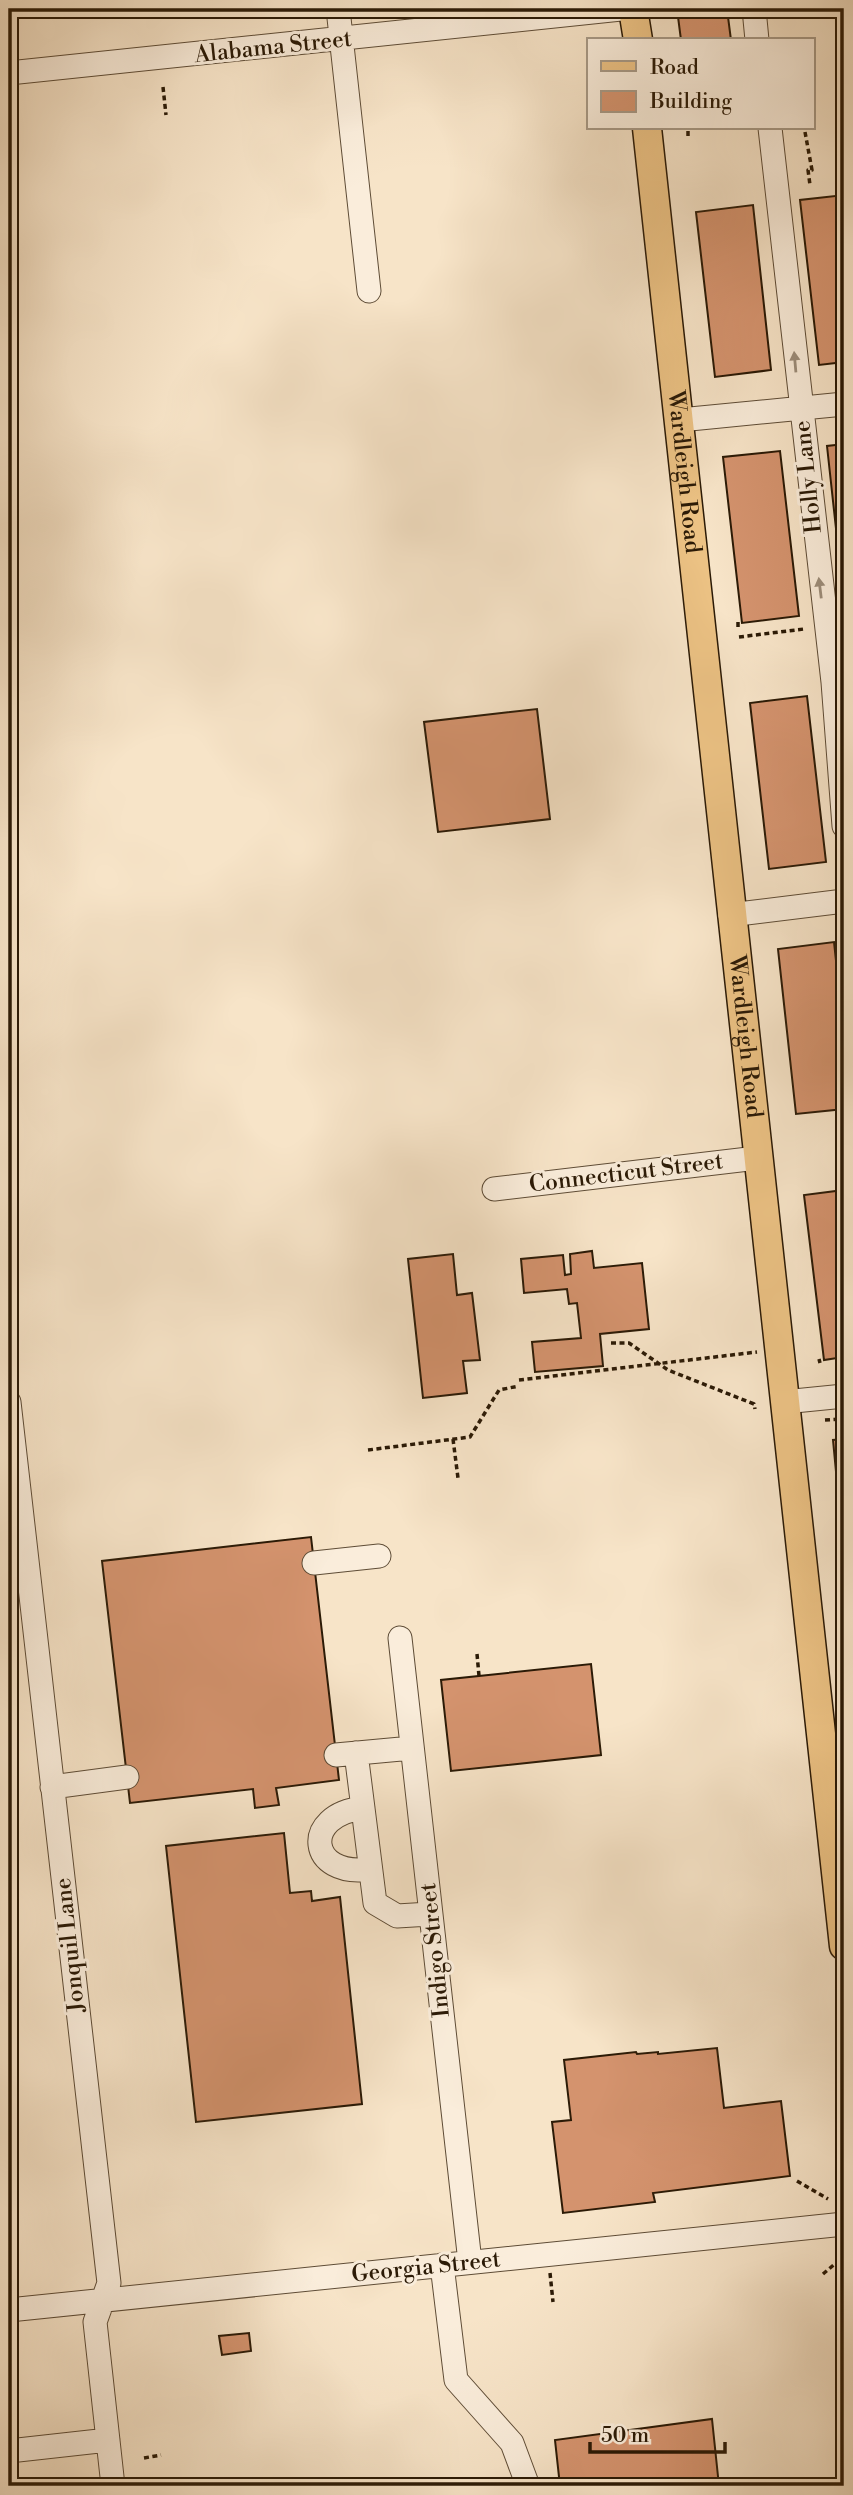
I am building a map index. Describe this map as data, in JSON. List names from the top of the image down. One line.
{"streets":{"main road":["Wardleigh Road"],"street":["Alabama Street","Holly Lane","Connecticut Street","Jonquil Lane","Indigo Street","Georgia Street"]},"crossings":[["Wardleigh Road","Connecticut Street"],["Jonquil Lane","Georgia Street"],["Indigo Street","Georgia Street"]],"one_way":["Holly Lane"],"legend":["Road","Building"],"scale_bar":"50 m"}
